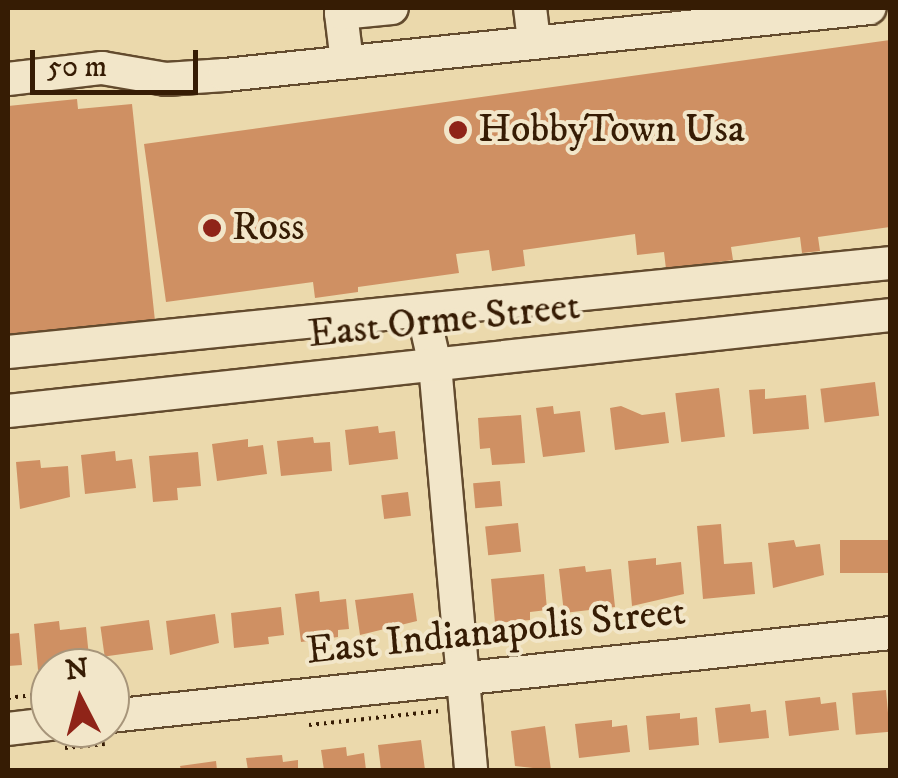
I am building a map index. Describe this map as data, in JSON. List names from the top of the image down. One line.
{"streets":{"street":["East Orme Street","East Indianapolis Street"]},"places":["HobbyTown Usa","Ross"],"scale_bar":"50 m","north":"top"}
